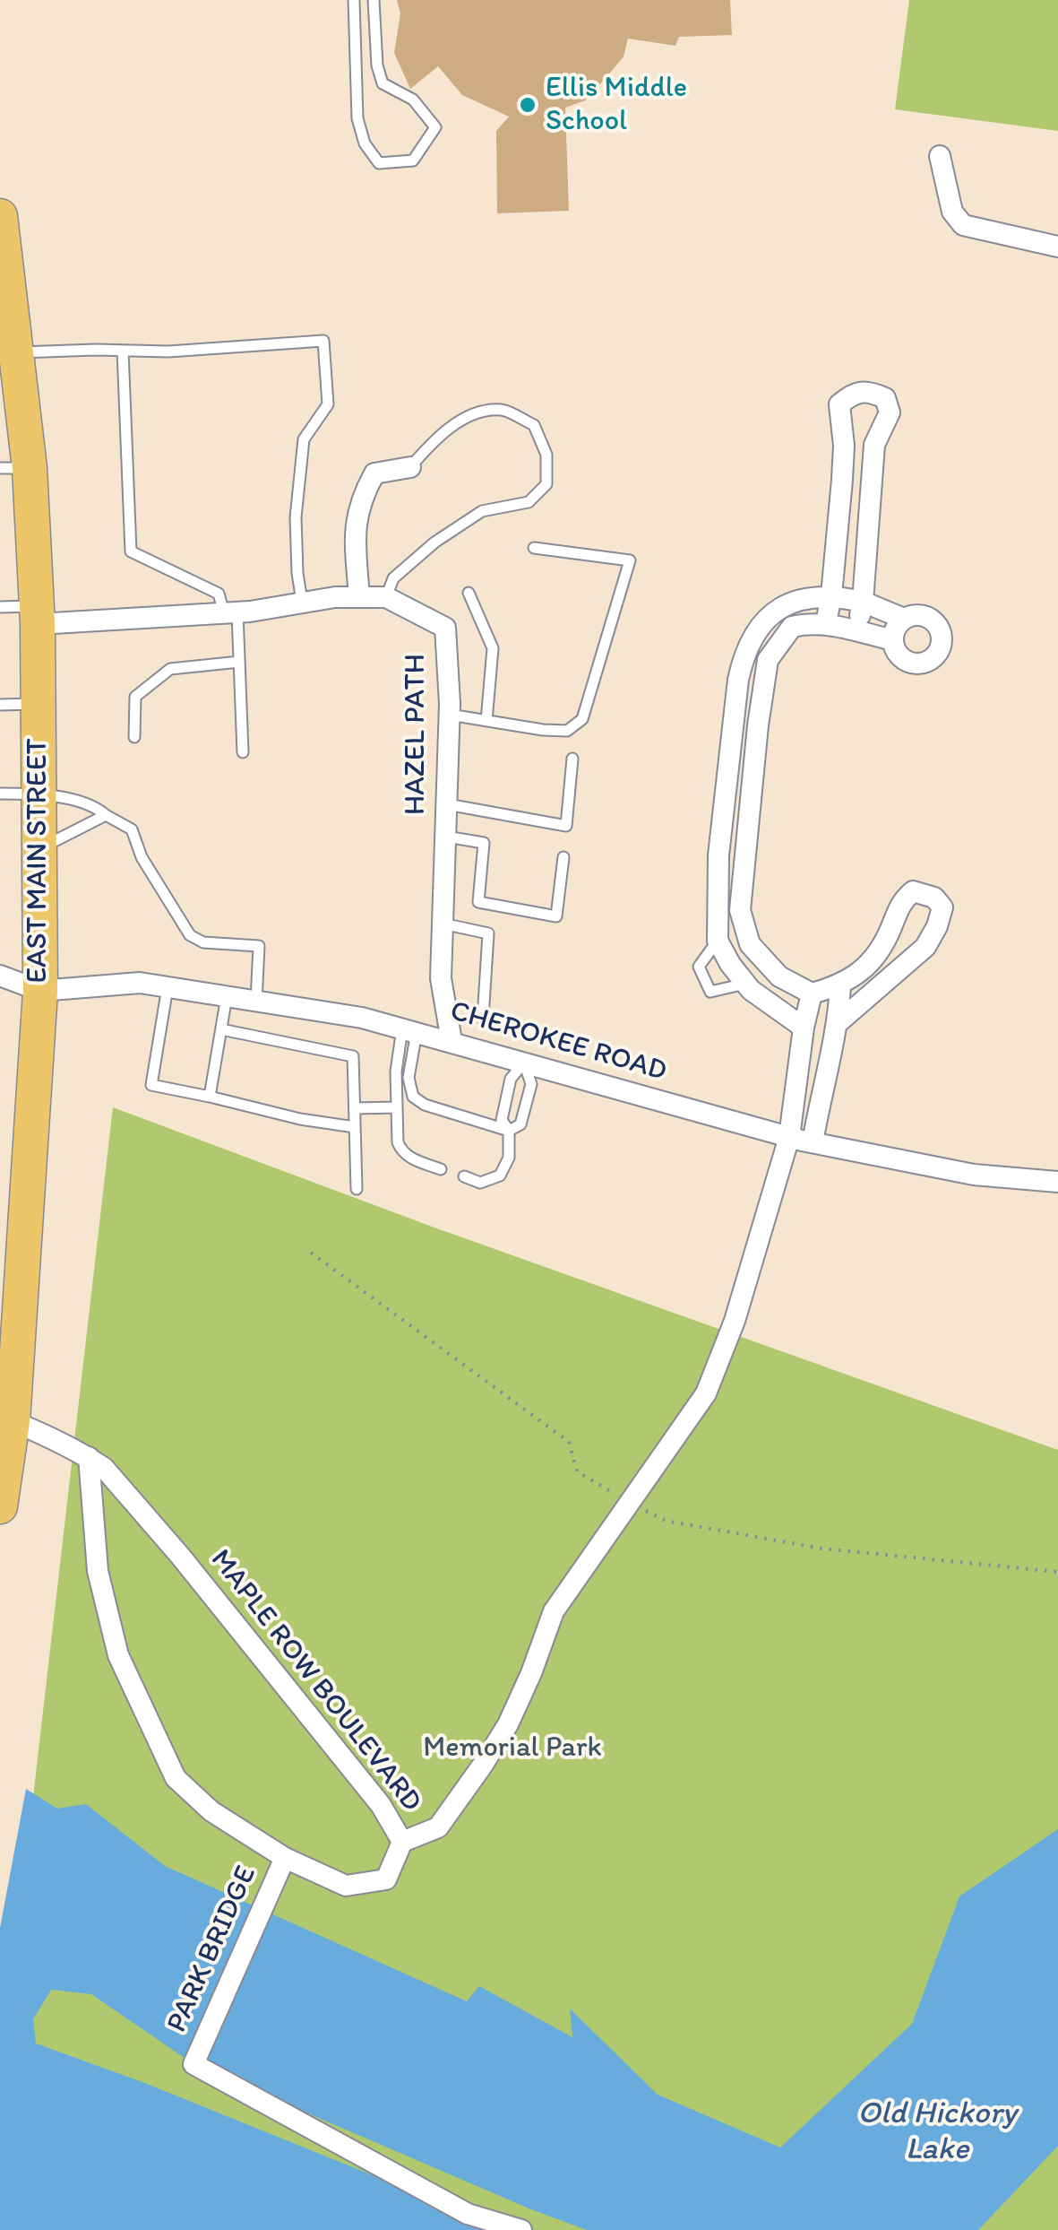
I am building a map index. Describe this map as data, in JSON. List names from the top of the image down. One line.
{"streets":{"main road":["EAST MAIN STREET"],"street":["HAZEL PATH","CHEROKEE ROAD","MAPLE ROW BOULEVARD","PARK BRIDGE"]},"crossings":[["HAZEL PATH","EAST MAIN STREET"],["HAZEL PATH","CHEROKEE ROAD"],["EAST MAIN STREET","CHEROKEE ROAD"],["EAST MAIN STREET","MAPLE ROW BOULEVARD"],["MAPLE ROW BOULEVARD","PARK BRIDGE"]],"water":["Old Hickory Lake"],"parks":["Memorial Park"],"places":["Ellis Middle School"]}
